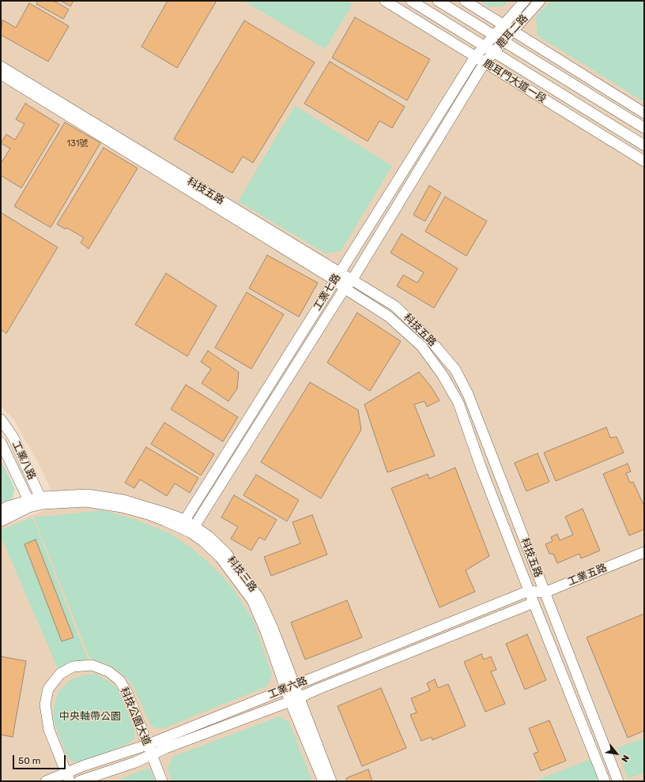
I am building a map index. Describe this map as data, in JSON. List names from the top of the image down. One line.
{"streets":{"street":["鹿耳二路","鹿耳門大道一段","科技五路","工業七路","工業八路","科技三路","工業五路","工業六路","科技公園大道"]},"crossings":[["鹿耳二路","鹿耳門大道一段"],["鹿耳二路","工業七路"],["鹿耳門大道一段","工業七路"],["科技五路","工業七路"],["科技五路","工業五路"],["科技五路","工業六路"],["工業七路","科技三路"],["工業八路","科技三路"],["科技三路","工業六路"],["工業五路","工業六路"],["工業六路","科技公園大道"]],"parks":["中央軸帶公園"],"house_numbers":["131號"],"scale_bar":"50 m","north":"bottom right"}
